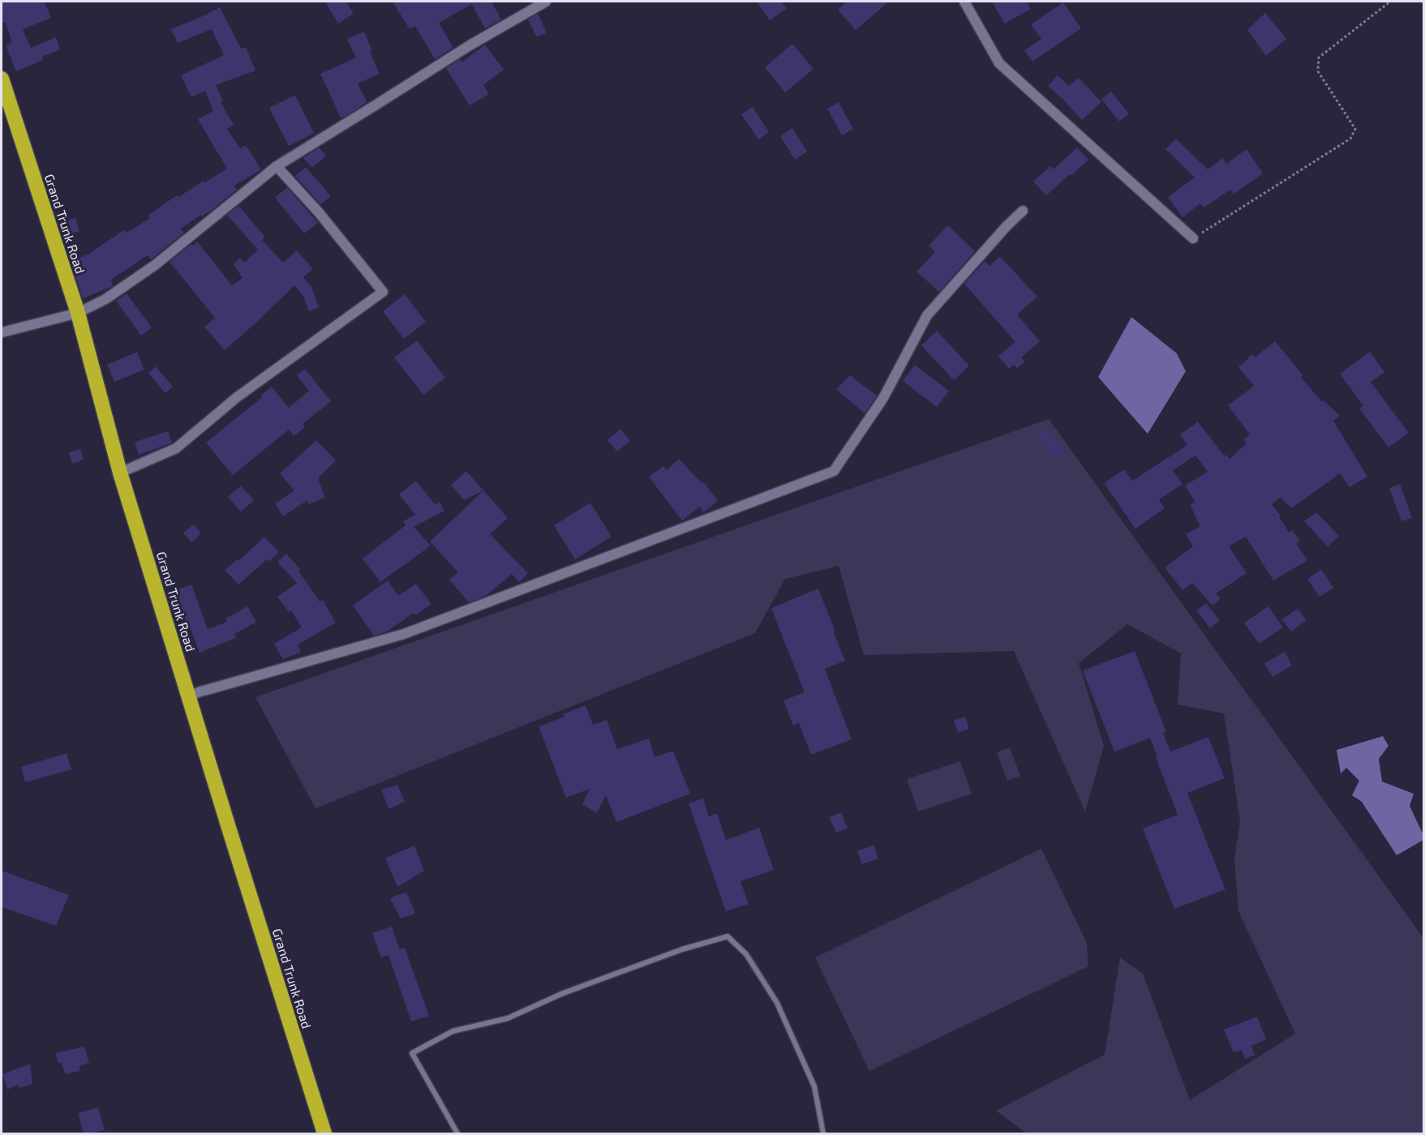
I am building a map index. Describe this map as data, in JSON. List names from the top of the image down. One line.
{"streets":{"highway":["Grand Trunk Road"]}}
